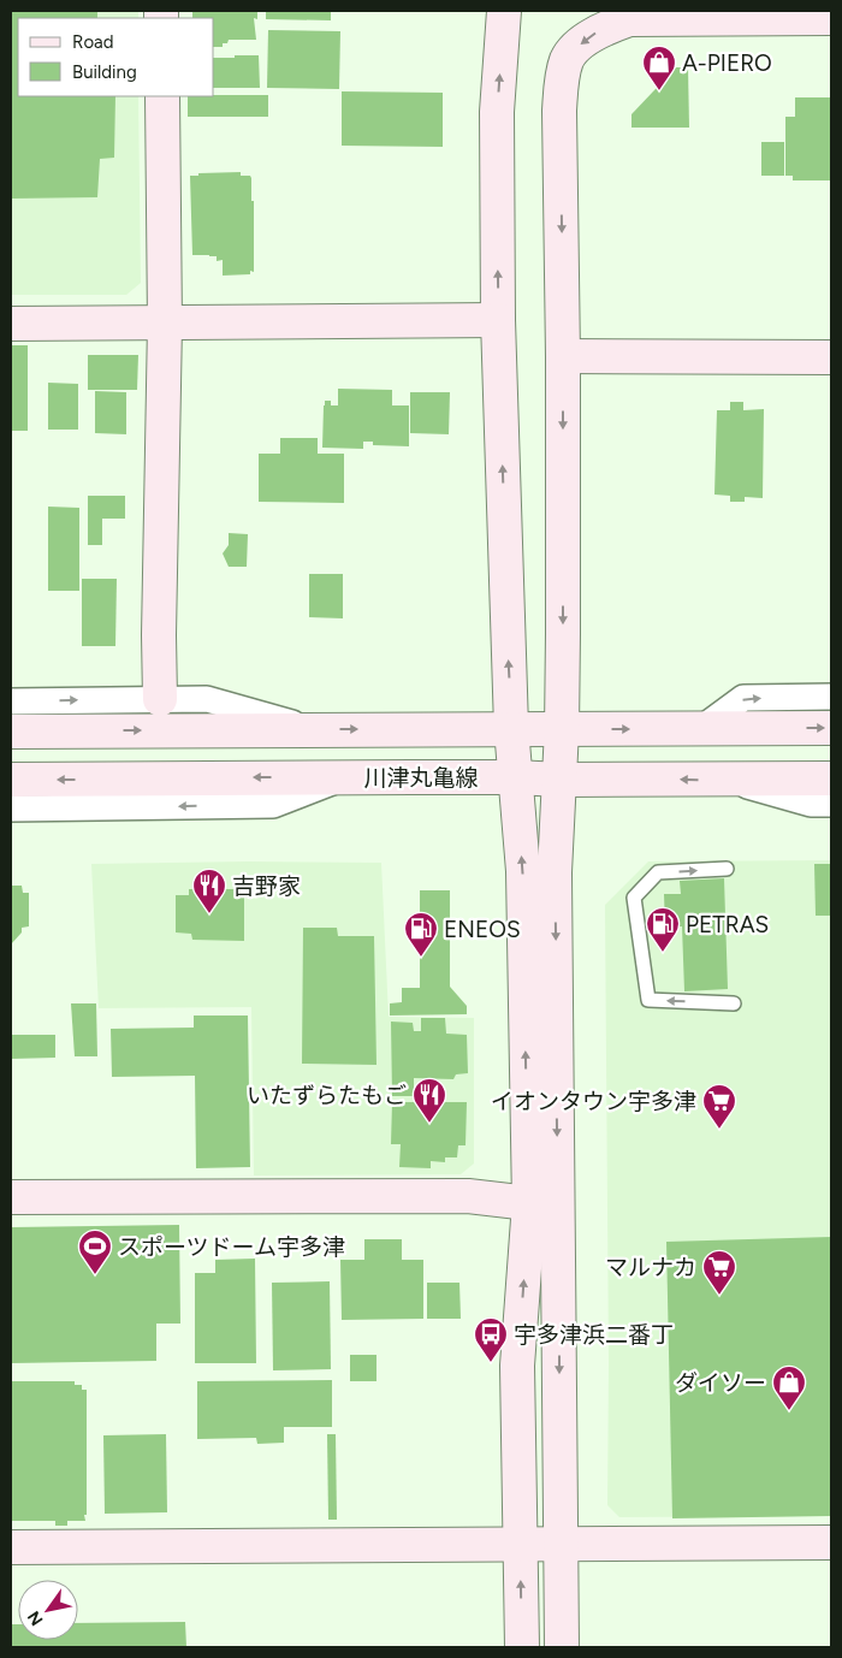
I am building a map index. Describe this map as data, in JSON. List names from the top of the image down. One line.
{"streets":{"street":["川津丸亀線"]},"places":{"shop":["A-PIERO","ダイソー"],"restaurant":["吉野家","いたずらたもご"],"fuel station":["PETRAS","ENEOS"],"supermarket":["イオンタウン宇多津","マルナカ"],"sports":["スポーツドーム宇多津"],"bus stop":["宇多津浜二番丁"]},"legend":["Road","Building"],"north":"bottom left"}
